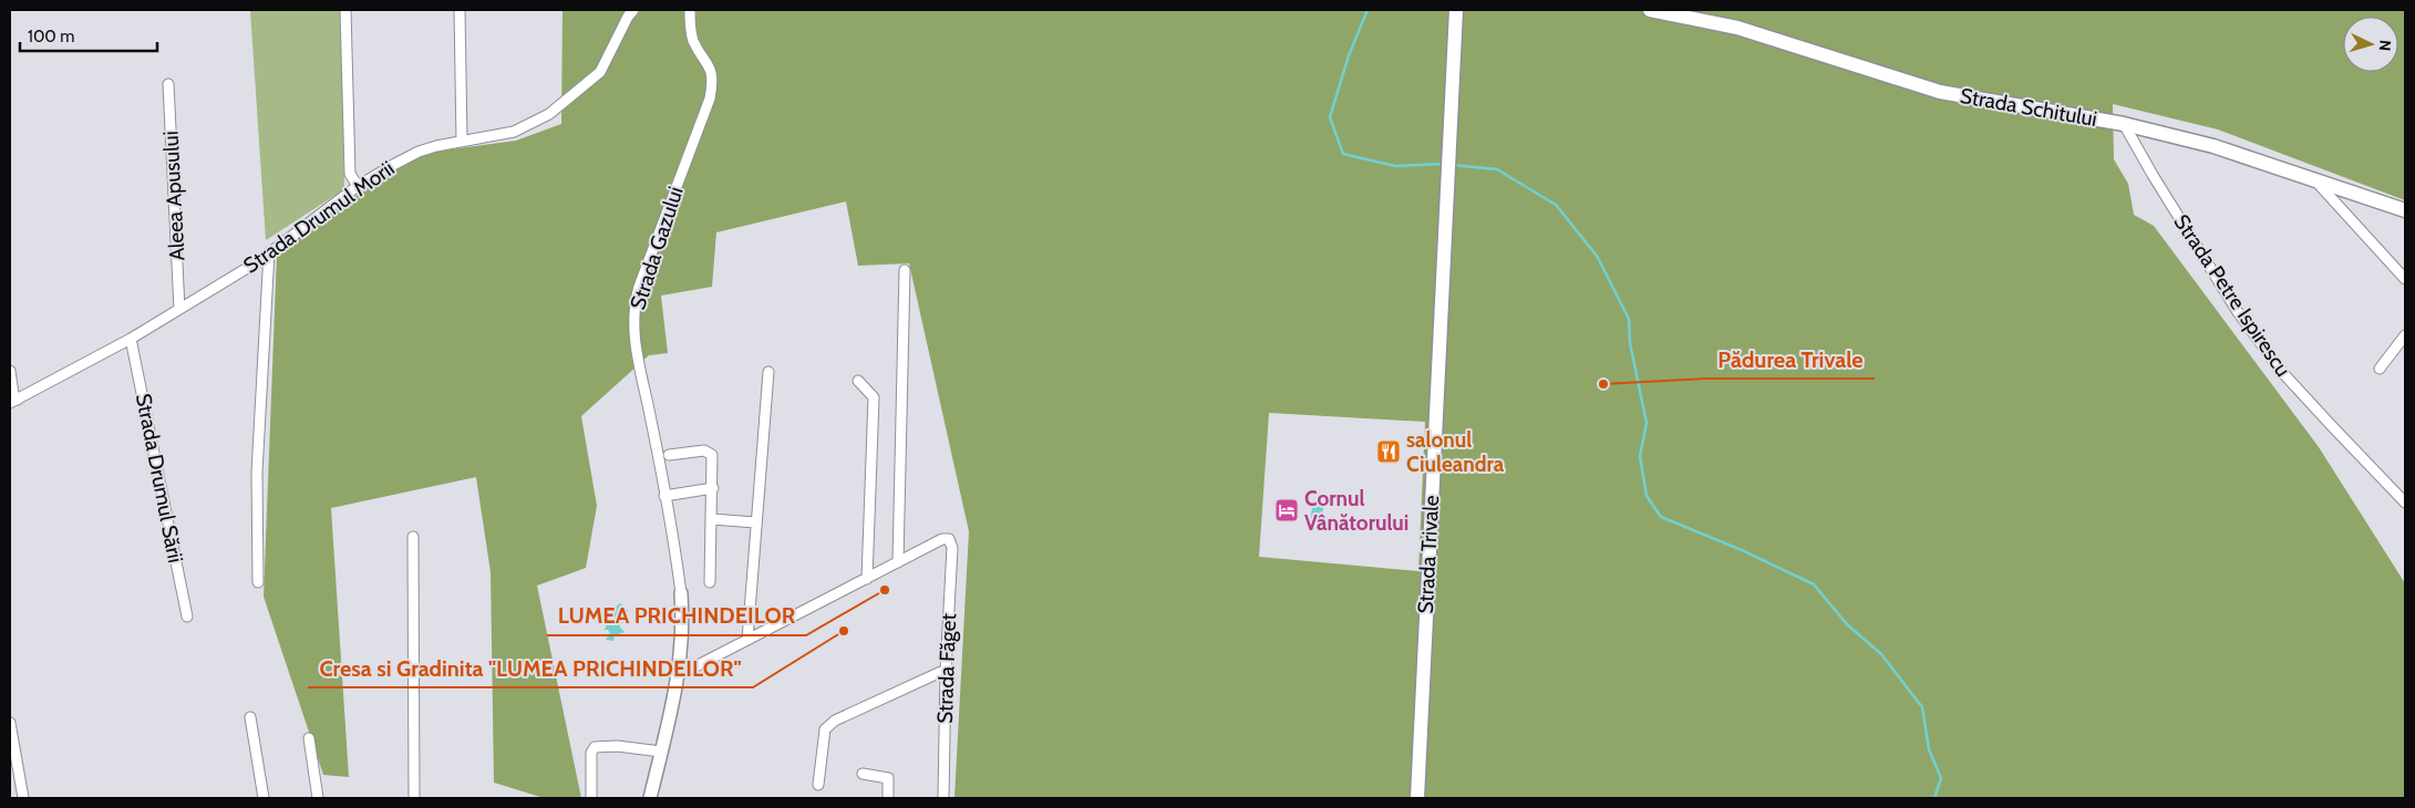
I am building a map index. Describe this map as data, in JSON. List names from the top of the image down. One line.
{"streets":{"main road":["Strada Schitului","Strada Trivale"],"street":["Aleea Apusului","Strada Drumul Morii","Strada Gazului","Strada Petre Ispirescu","Strada Drumul Sării","Strada Făget"]},"crossings":[["Strada Schitului","Strada Petre Ispirescu"],["Aleea Apusului","Strada Drumul Morii"],["Strada Drumul Morii","Strada Drumul Sării"]],"places":{"other":["Pădurea Trivale","LUMEA PRICHINDEILOR","Cresa si Gradinita \"LUMEA PRICHINDEILOR\""],"restaurant":["salonul Ciuleandra"],"hotel":["Cornul Vânătorului"]},"scale_bar":"100 m","north":"right"}
